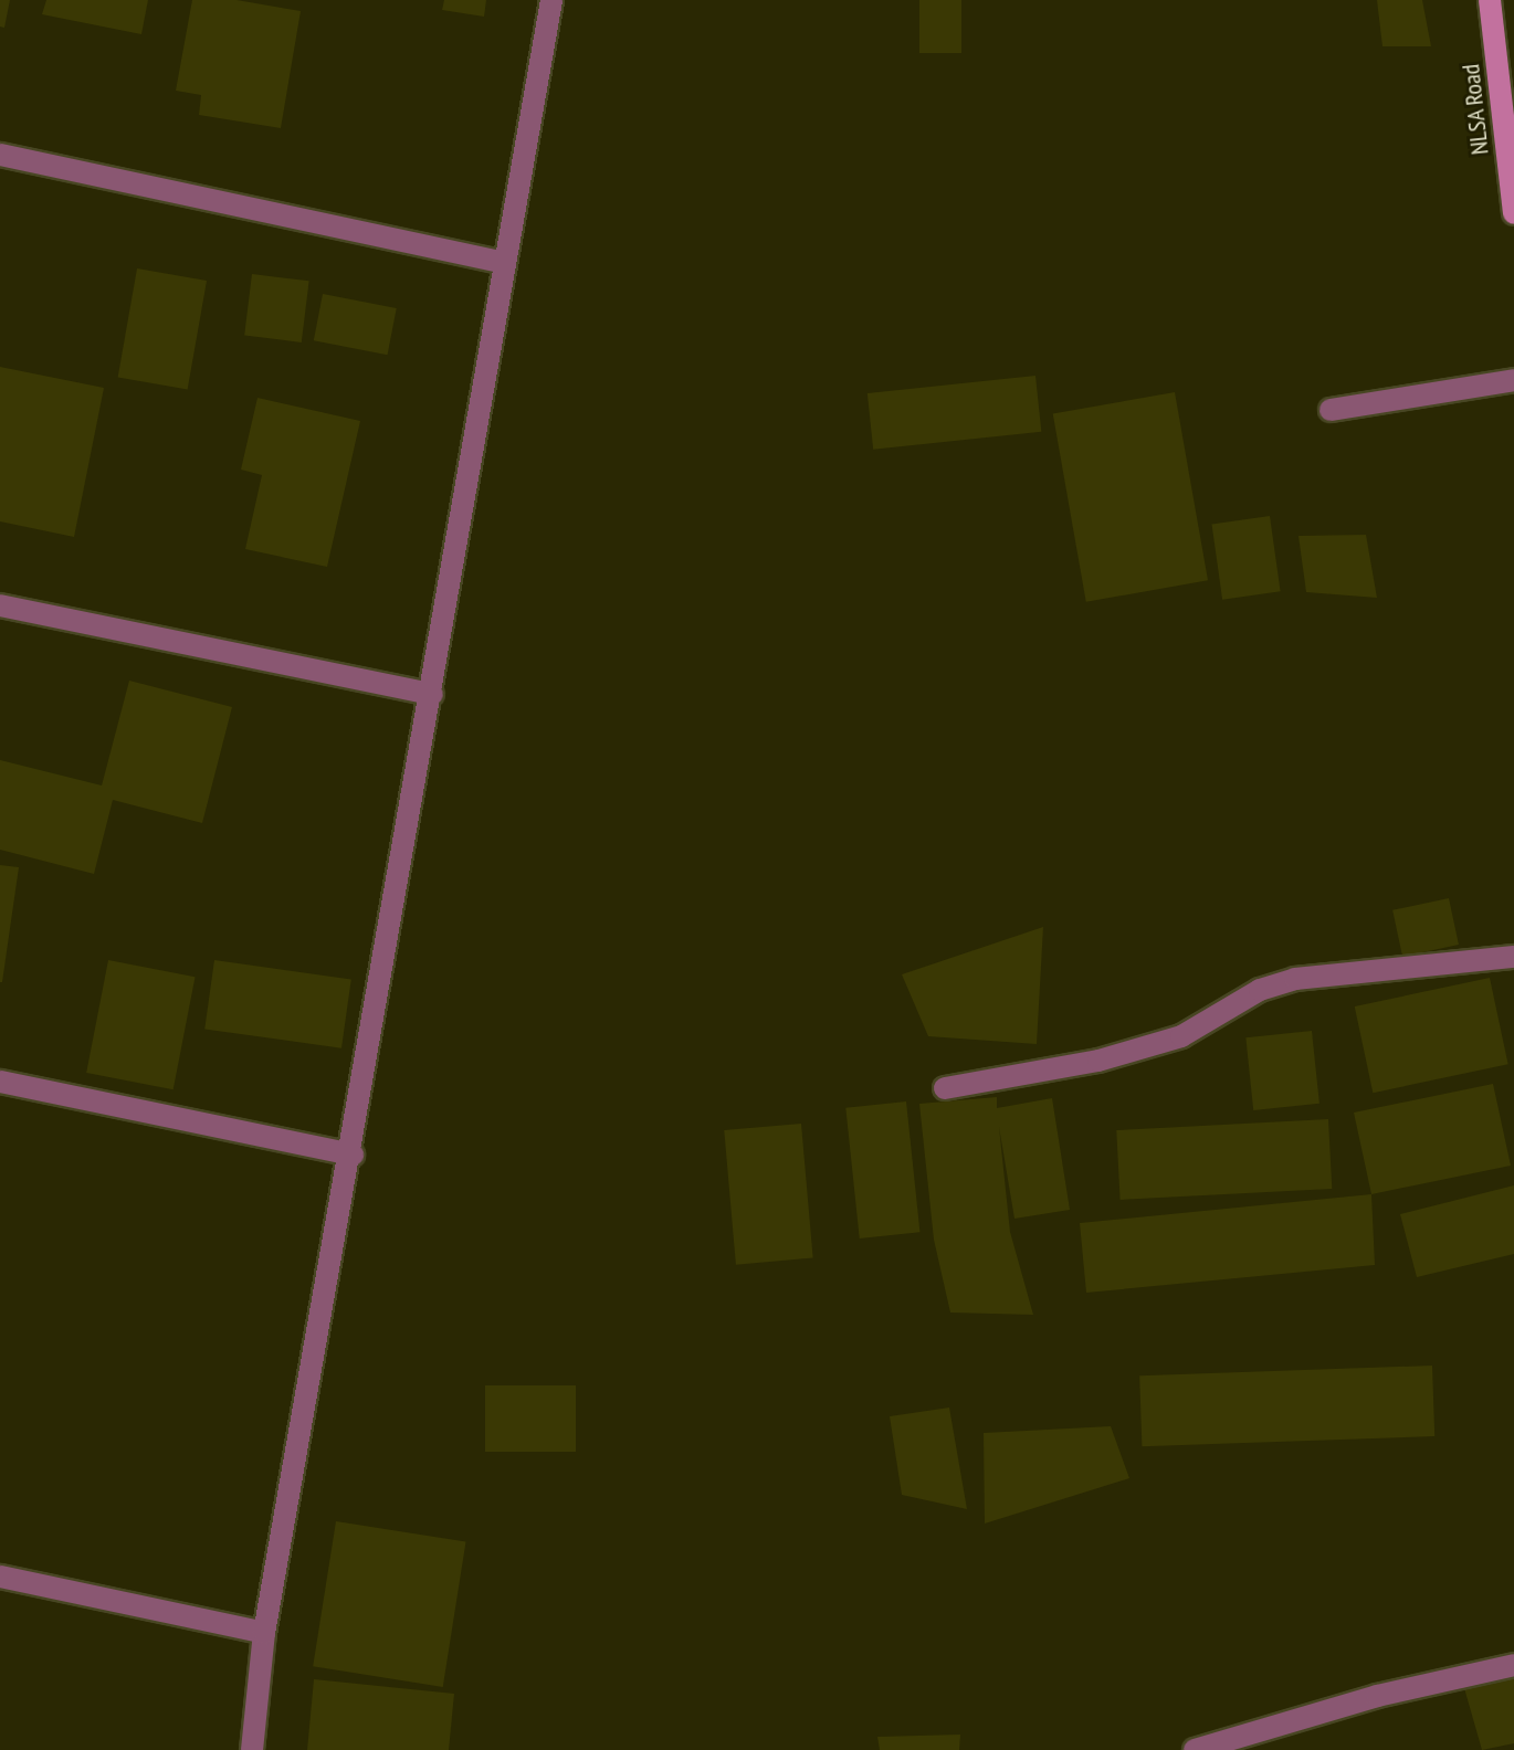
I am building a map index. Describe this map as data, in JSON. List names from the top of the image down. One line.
{"streets":{"main road":["NLSA Road"]}}
